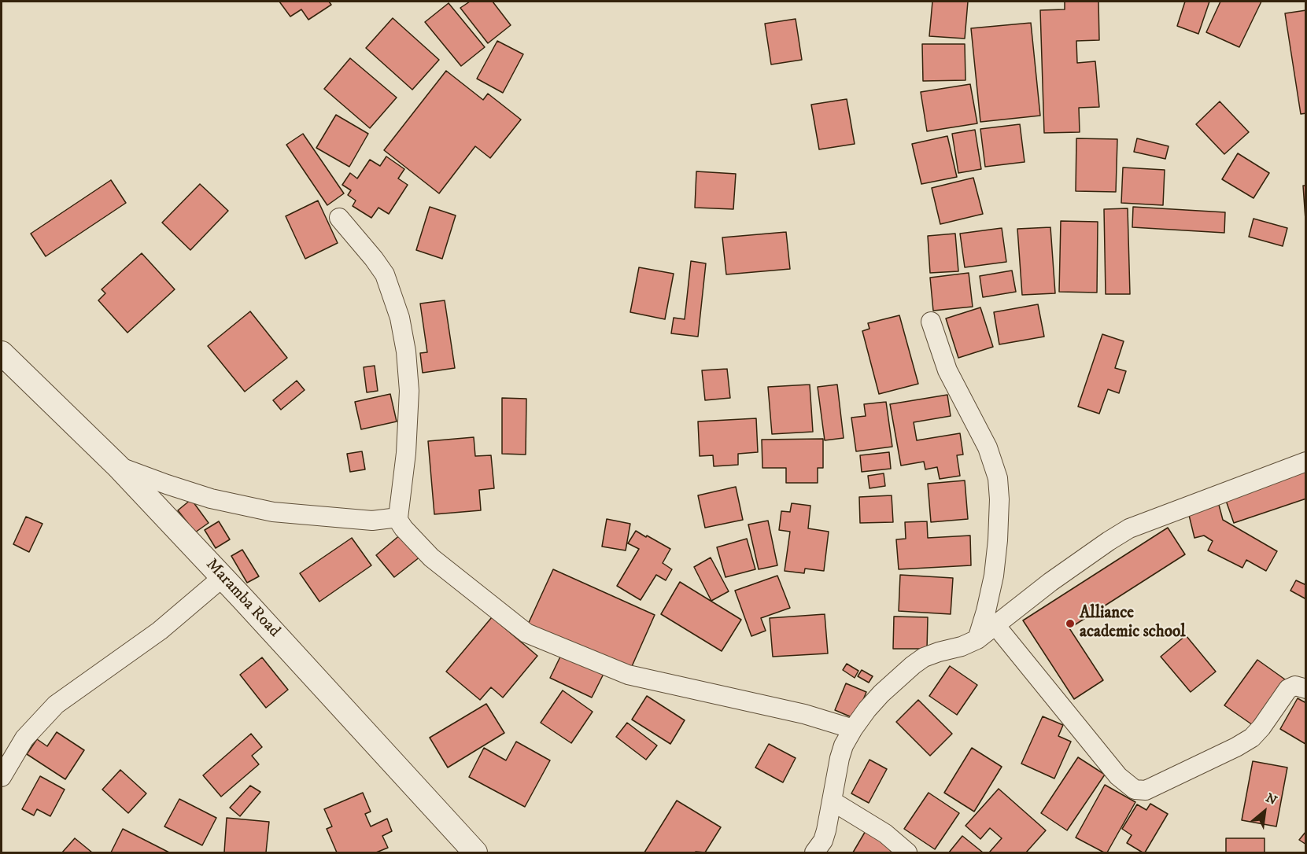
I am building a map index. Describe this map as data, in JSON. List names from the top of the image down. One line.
{"streets":{"street":["Maramba Road"]},"places":["Alliance academic school"],"north":"top right"}
